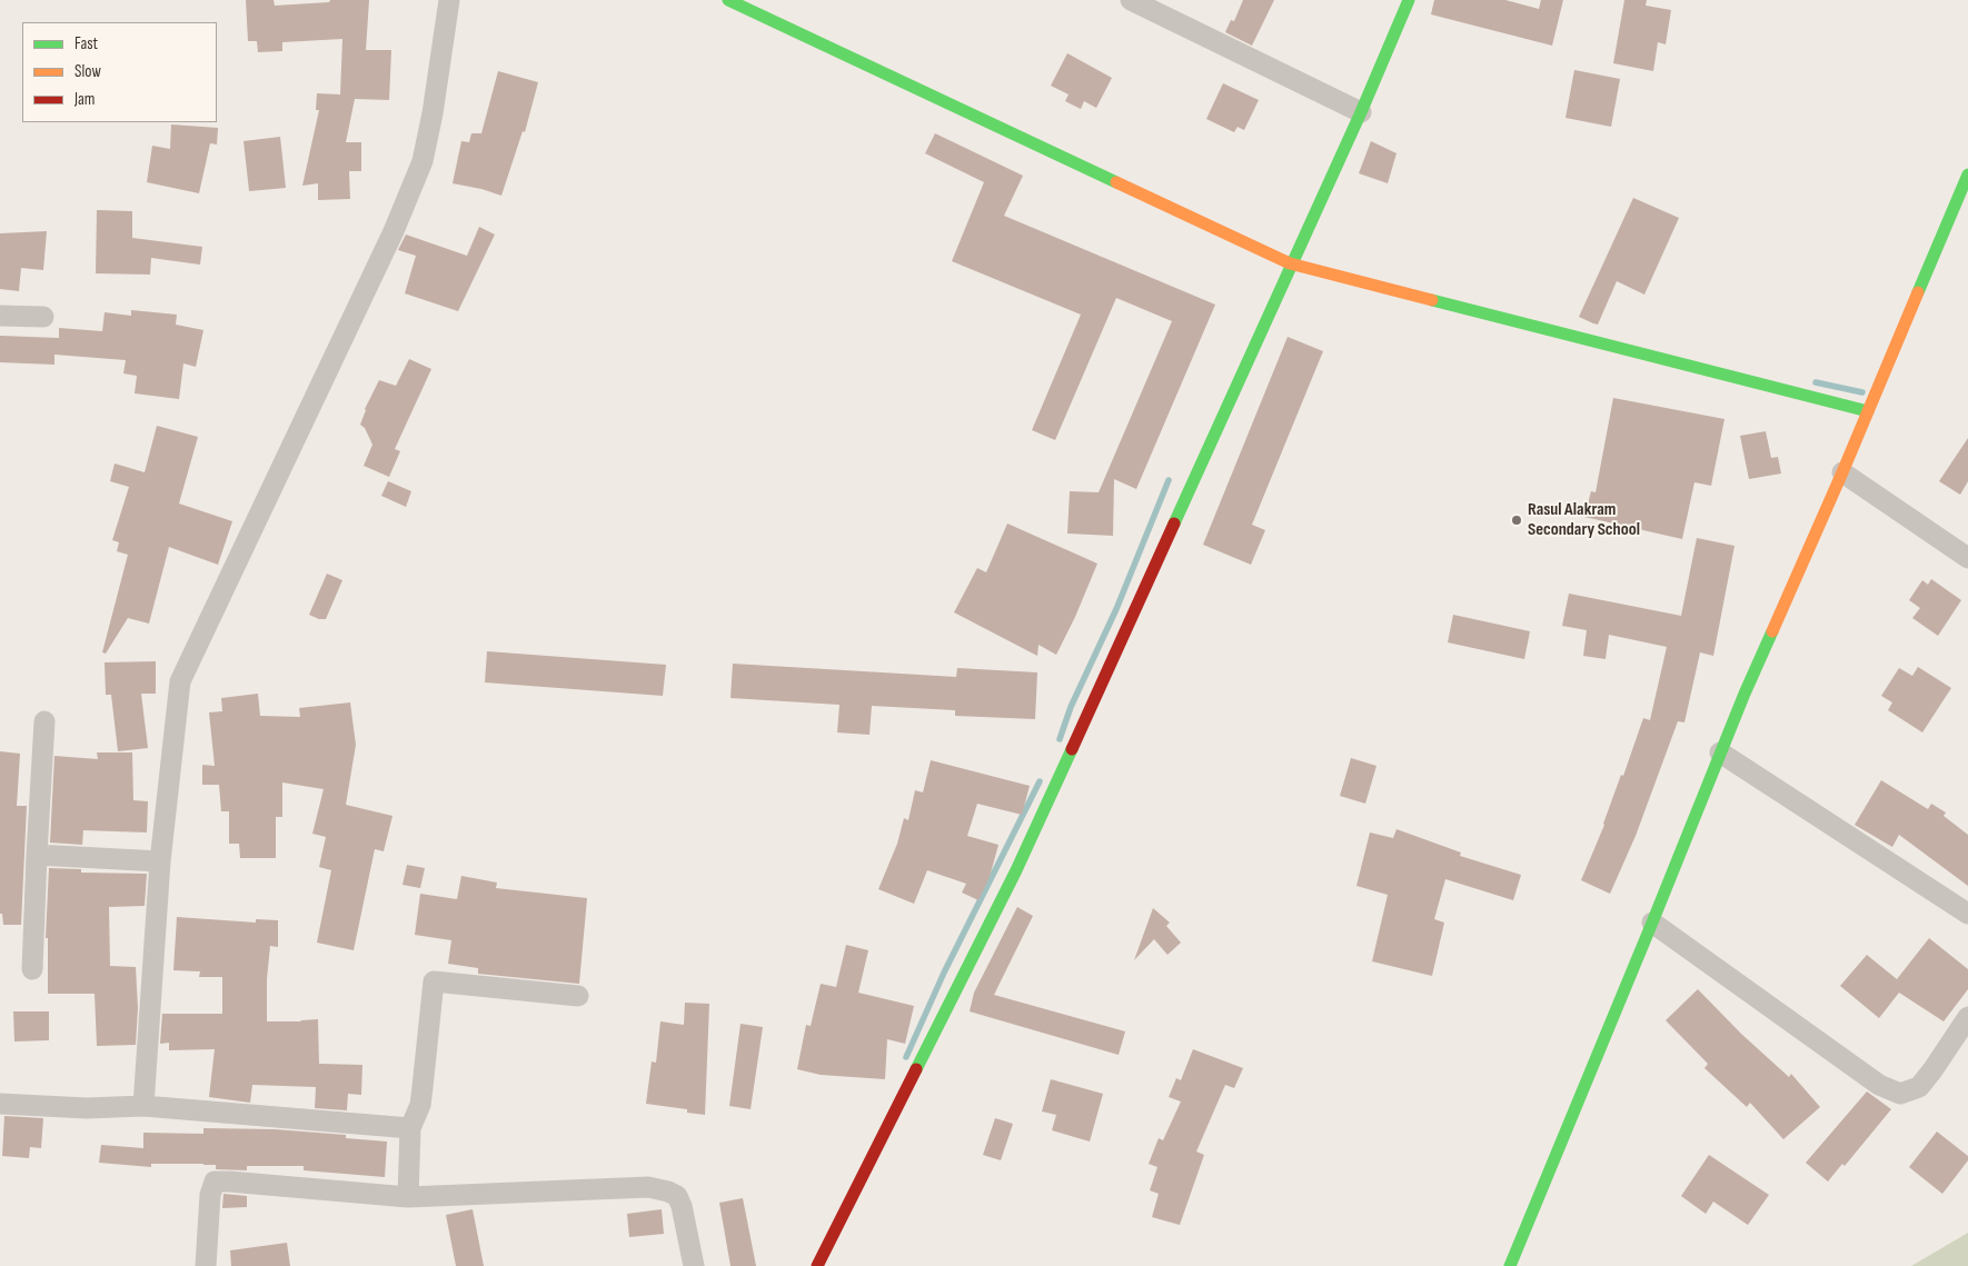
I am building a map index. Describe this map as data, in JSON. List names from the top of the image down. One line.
{"places":["Rasul Alakram Secondary School"],"legend":["Fast","Slow","Jam"]}
